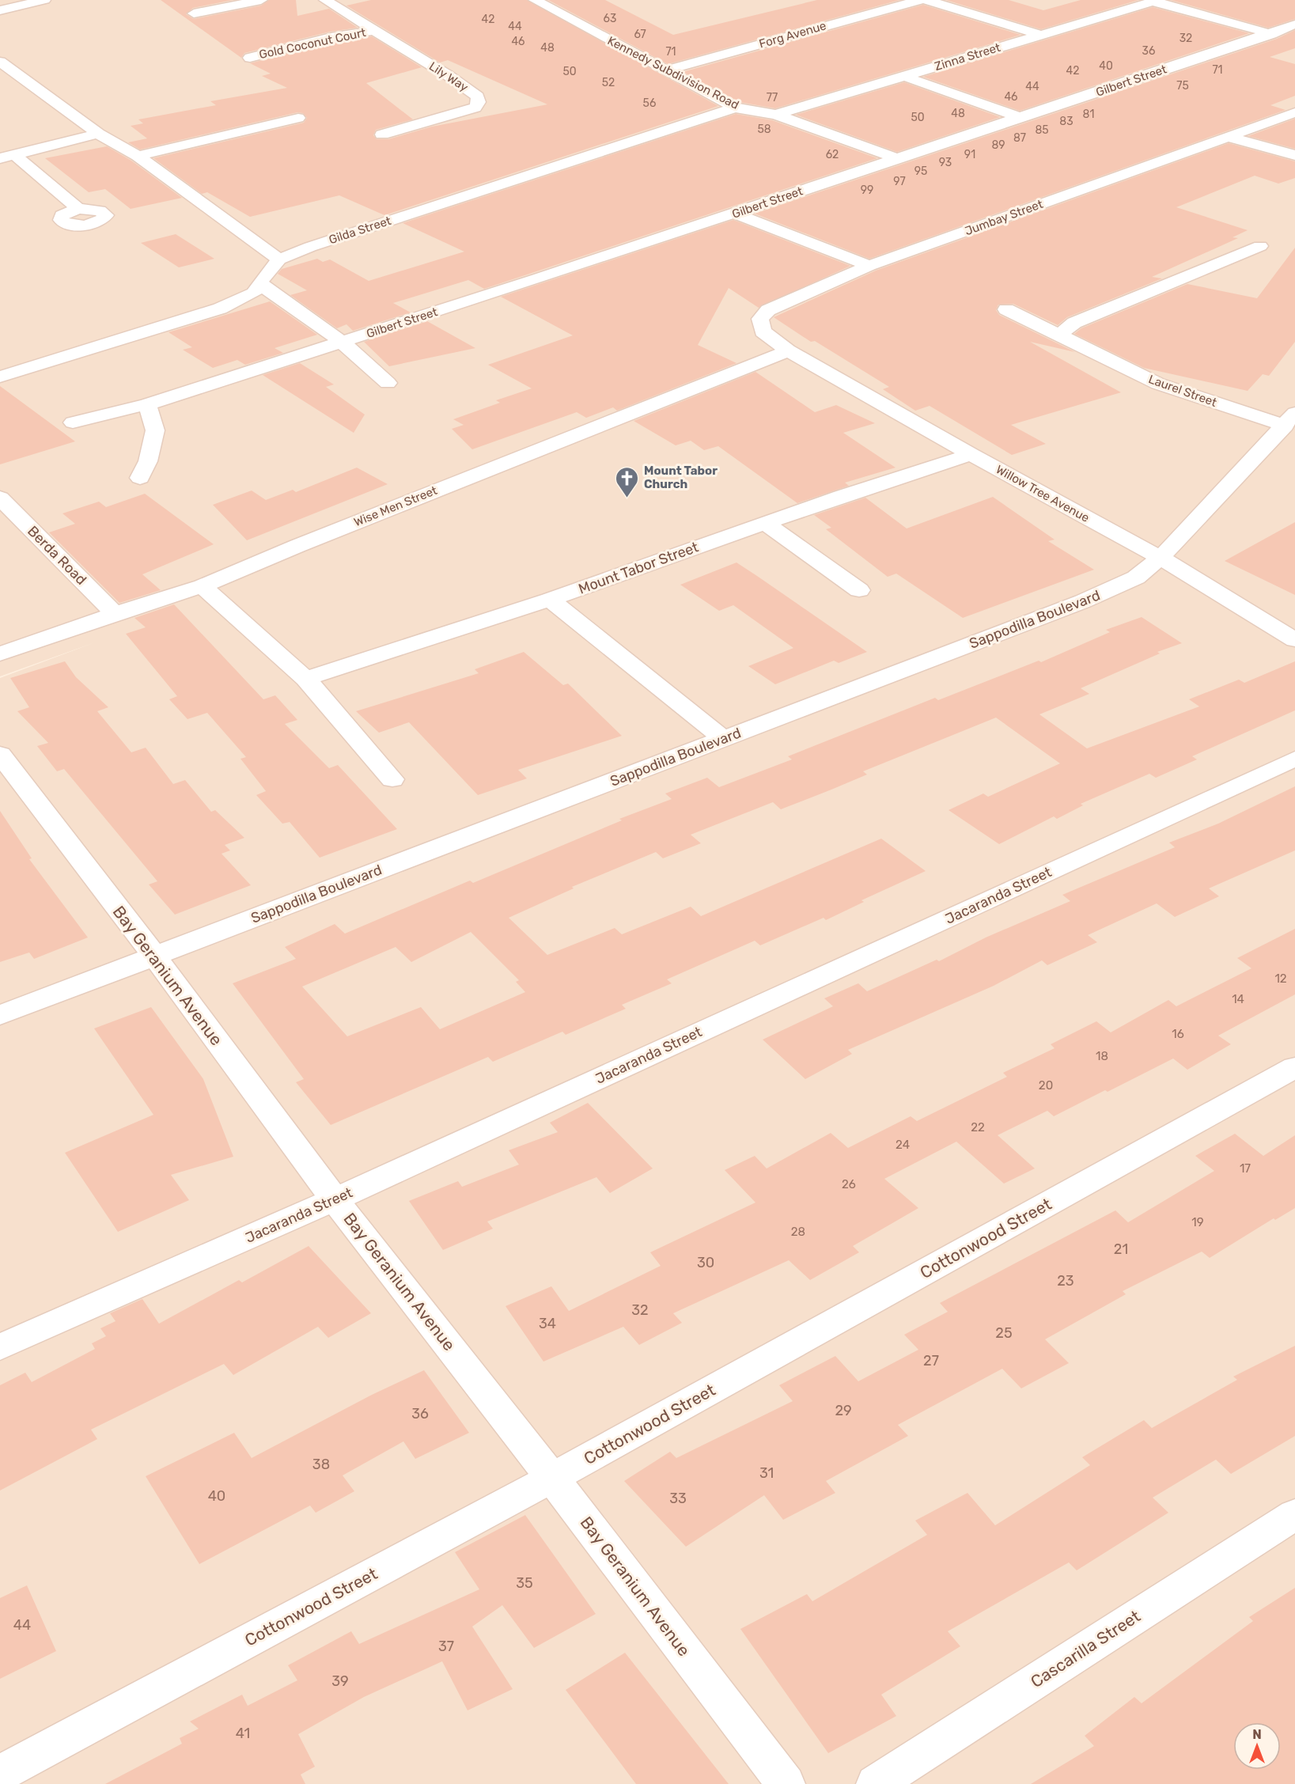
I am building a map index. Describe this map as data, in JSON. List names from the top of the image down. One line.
{"streets":{"street":["Forg Avenue","Gold Coconut Court","Zinna Street","Kennedy Subdivision Road","Lily Way","Gilbert Street","Jumbay Street","Gilda Street","Laurel Street","Willow Tree Avenue","Wise Men Street","Berda Road","Mount Tabor Street","Sappodilla Boulevard","Jacaranda Street","Bay Geranium Avenue","Cottonwood Street","Cascarilla Street"]},"crossings":[["Forg Avenue","Kennedy Subdivision Road"],["Gold Coconut Court","Lily Way"],["Zinna Street","Kennedy Subdivision Road"],["Kennedy Subdivision Road","Gilbert Street"],["Kennedy Subdivision Road","Gilda Street"],["Jumbay Street","Willow Tree Avenue"],["Jumbay Street","Wise Men Street"],["Laurel Street","Sappodilla Boulevard"],["Willow Tree Avenue","Wise Men Street"],["Willow Tree Avenue","Mount Tabor Street"],["Willow Tree Avenue","Sappodilla Boulevard"],["Wise Men Street","Berda Road"],["Sappodilla Boulevard","Bay Geranium Avenue"],["Jacaranda Street","Bay Geranium Avenue"],["Bay Geranium Avenue","Cottonwood Street"]],"places":{"church":["Mount Tabor Church"]},"house_numbers":["63","42","44","67","32","46","48","36","71","40","71","42","50","52","75","44","46","77","56","48","81","50","83","58","85","87","89","62","91","93","95","97","99","12","14","16","18","20","22","24","17","26","19","28","21","30","23","32","34","25","27","29","36","38","31","40","33","35","44","37","39","41"],"north":"top"}
